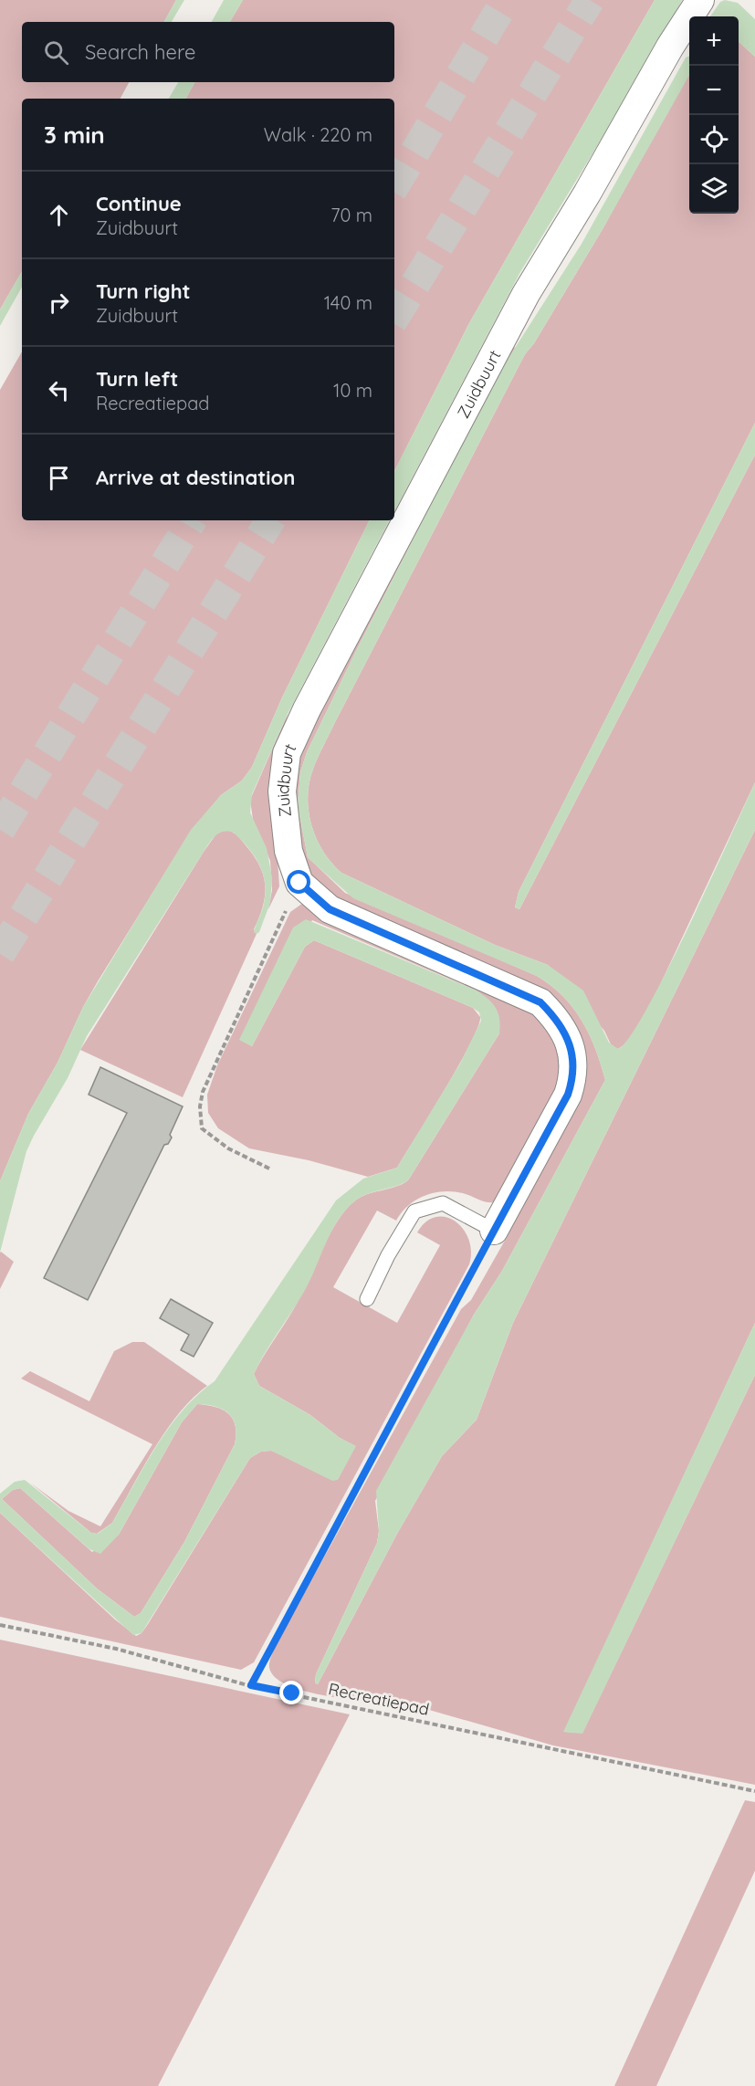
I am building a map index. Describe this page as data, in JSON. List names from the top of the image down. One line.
{"streets":{"street":["Zuidbuurt"],"path":["Recreatiepad"]},"page":{"map_buttons":["+","−"],"search":"Search here","heading":["3 min","Walk · 220 m"],"list":[["Continue","Zuidbuurt","70 m"],["Turn right","Zuidbuurt","140 m"],["Turn left","Recreatiepad","10 m"],"Arrive at destination"]}}
